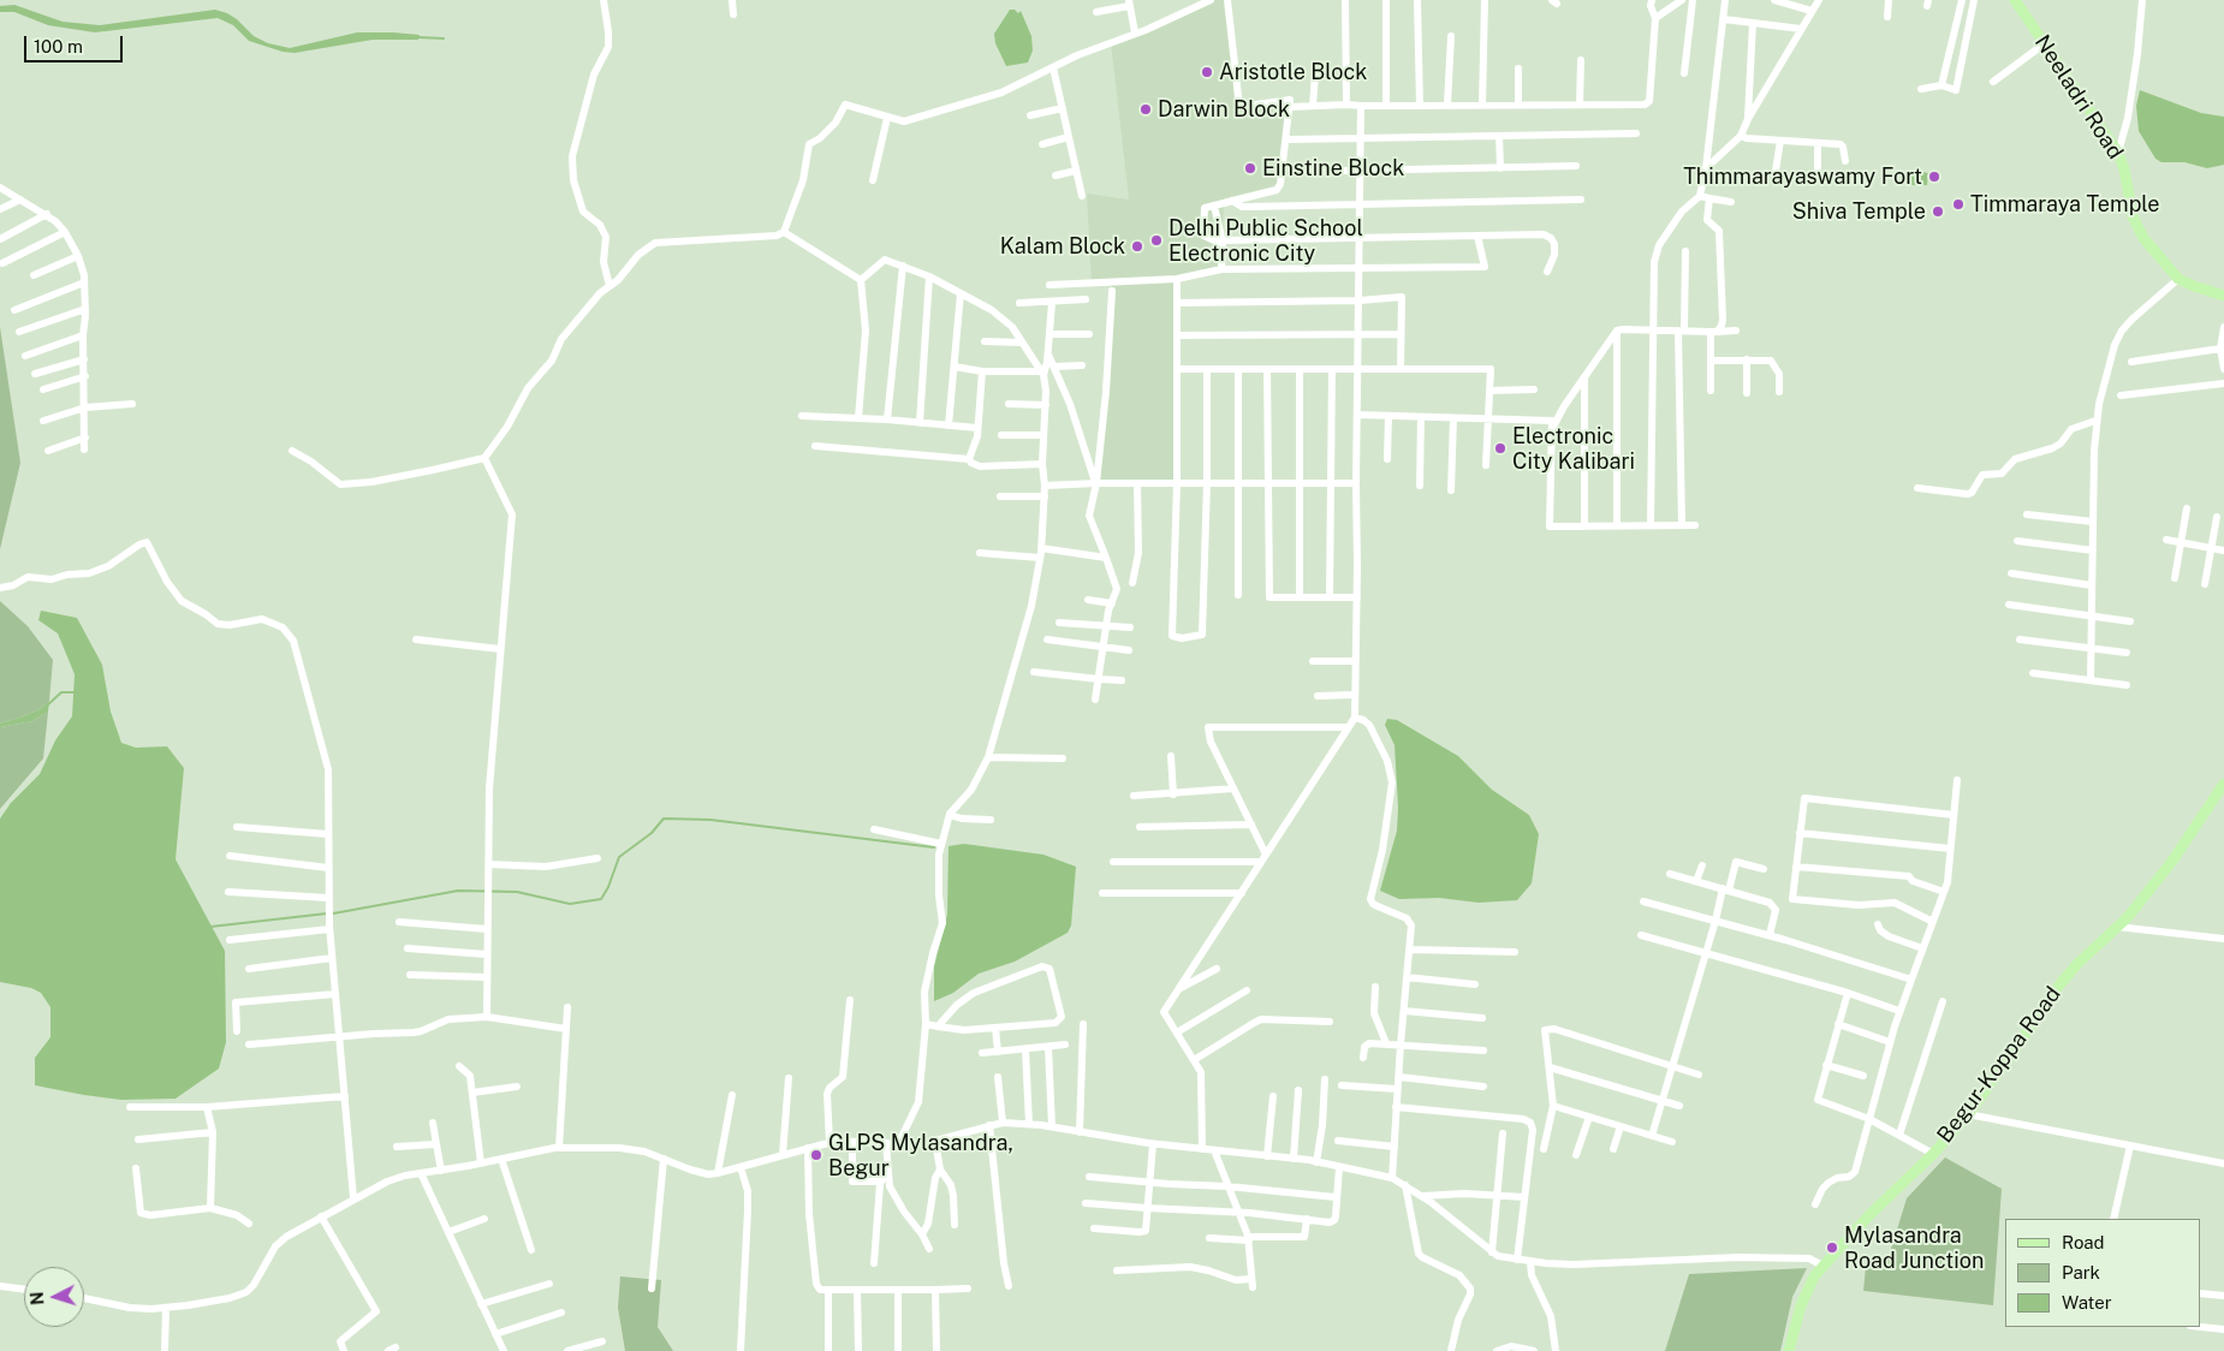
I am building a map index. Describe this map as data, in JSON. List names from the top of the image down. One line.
{"streets":{"main road":["Neeladri Road","Begur-Koppa Road"]},"places":["Aristotle Block","Darwin Block","Einstine Block","Thimmarayaswamy Fort","Timmaraya Temple","Shiva Temple","Delhi Public School Electronic City","Kalam Block","Electronic City Kalibari","GLPS Mylasandra, Begur","Mylasandra Road Junction"],"legend":["Road","Park","Water"],"scale_bar":"100 m","north":"left"}
